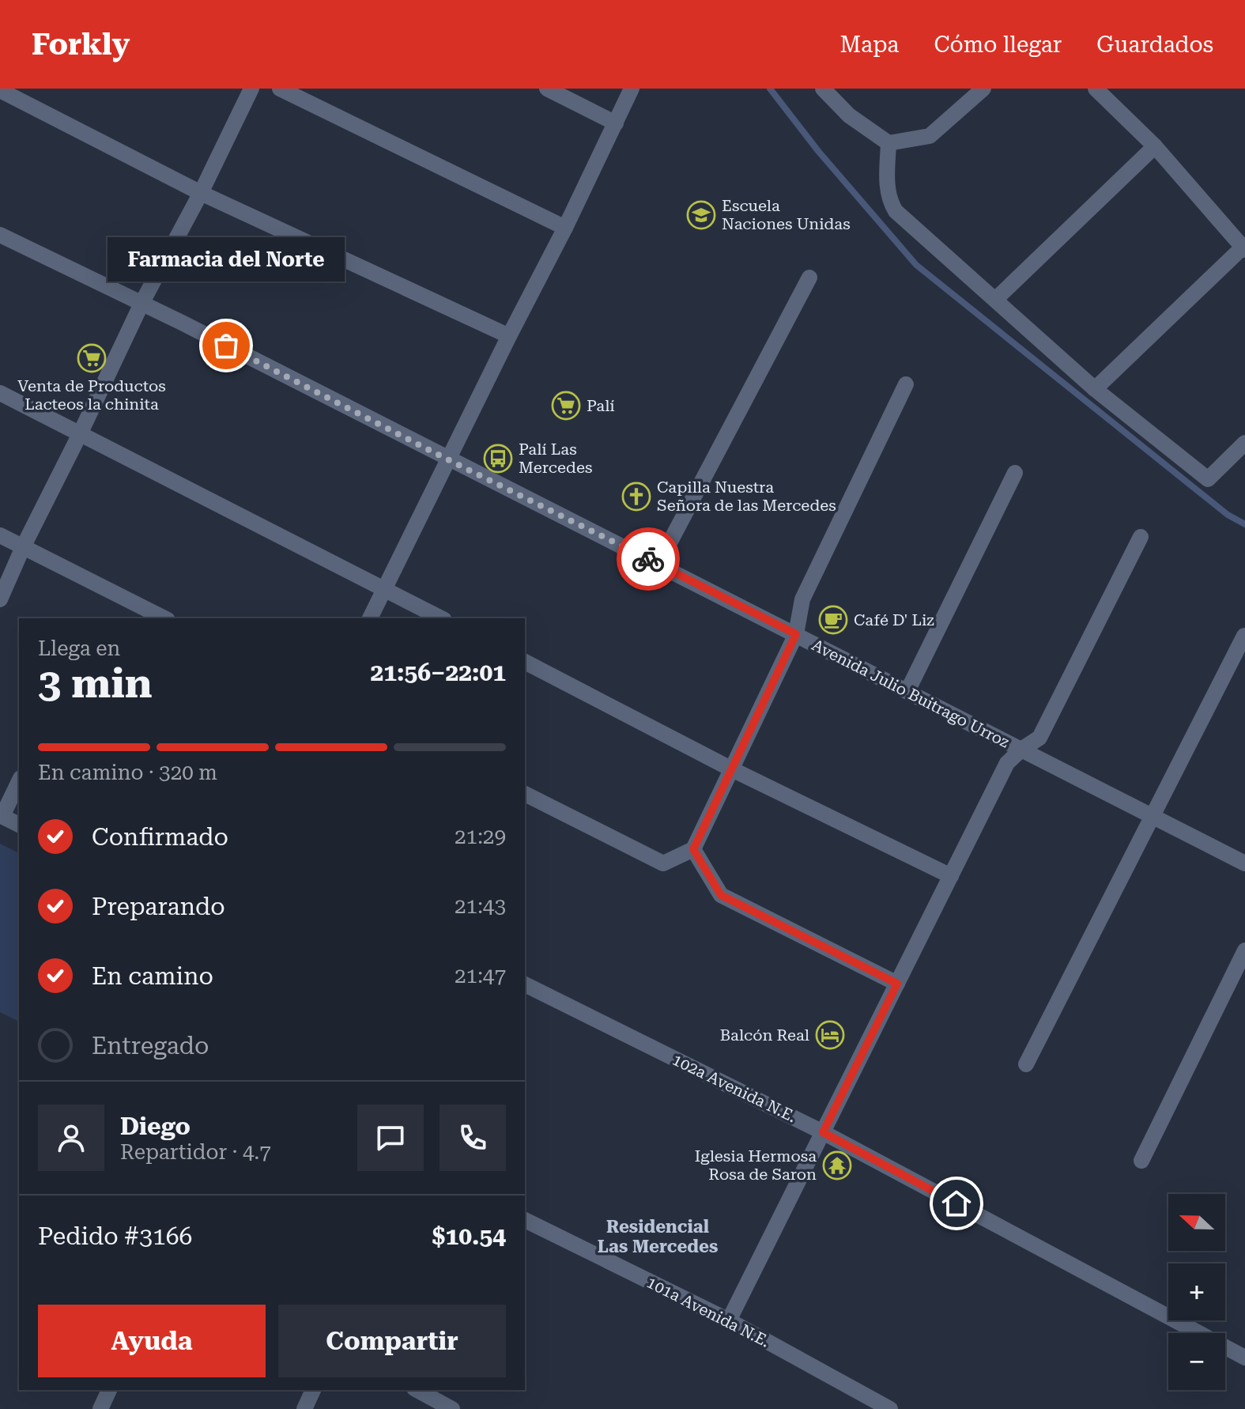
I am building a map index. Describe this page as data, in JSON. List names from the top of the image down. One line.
{"streets":{"street":["Avenida Julio Buitrago Urroz","102a Avenida N.E.","101a Avenida N.E."]},"districts":["Residencial Las Mercedes"],"places":{"school or university":["Escuela Naciones Unidas"],"other":["Farmacia del Norte"],"supermarket":["Venta de Productos Lacteos la chinita","Palí"],"bus stop":["Palí Las Mercedes"],"church":["Capilla Nuestra Señora de las Mercedes"],"cafe":["Café D' Liz"],"hotel":["Balcón Real"],"temple":["Iglesia Hermosa Rosa de Saron"]},"north":"left","page":{"header":"Forkly","nav":["Mapa","Cómo llegar","Guardados"],"bubble":"Farmacia del Norte","heading":["3 min","Llega en","21:56–22:01"],"panel":["Diego","Repartidor · 4.7","Pedido #3166","$10.54"],"bar":"En camino · 320 m","list":[["Confirmado","21:29"],["Preparando","21:43"],["En camino","21:47"],"Entregado"],"map_buttons":["+","−"],"buttons":["Ayuda","Compartir"]}}
